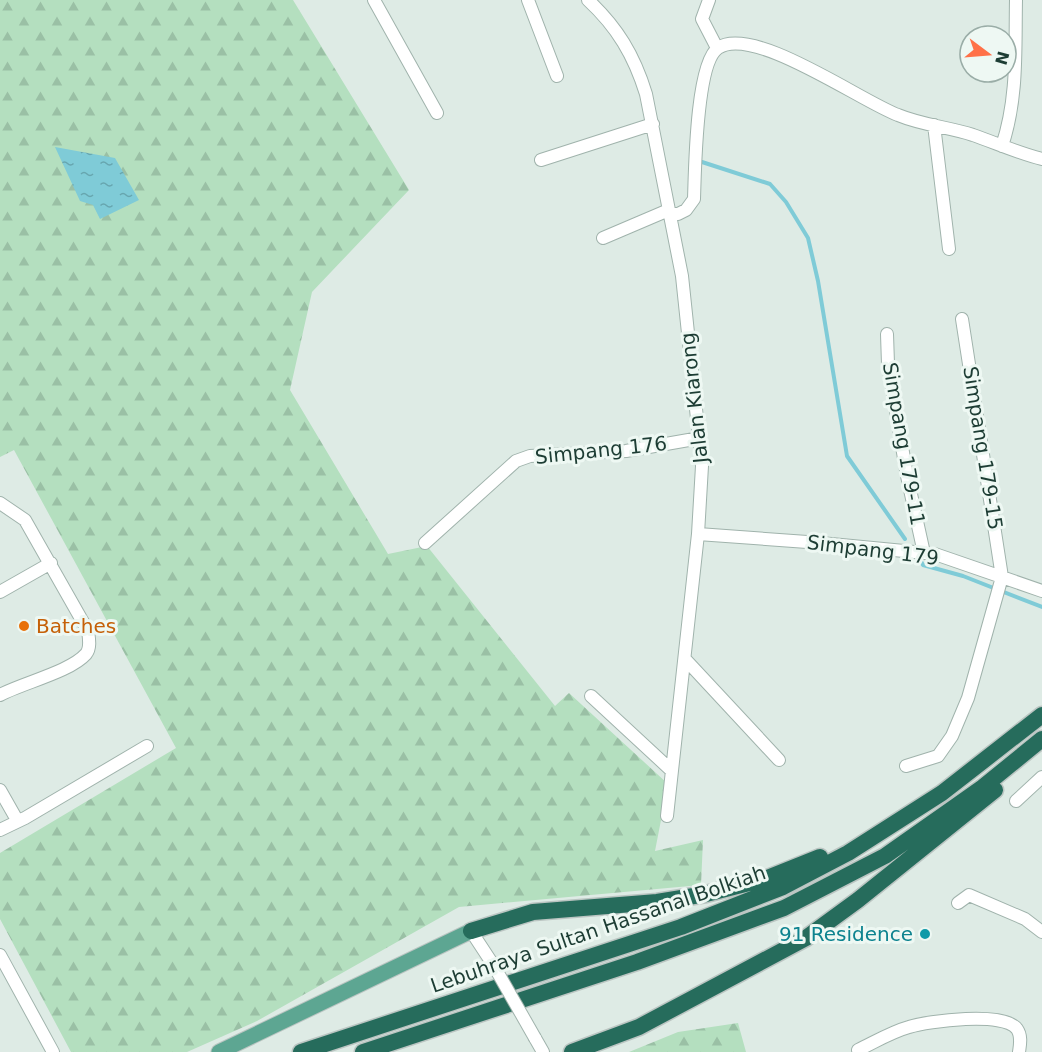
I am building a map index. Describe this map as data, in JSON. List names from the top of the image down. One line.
{"streets":{"highway":["Lebuhraya Sultan Hassanal Bolkiah"],"street":["Jalan Kiarong","Simpang 179-11","Simpang 179-15","Simpang 176","Simpang 179"]},"crossings":[["Jalan Kiarong","Simpang 176"],["Jalan Kiarong","Simpang 179"],["Simpang 179-11","Simpang 179"],["Simpang 179-15","Simpang 179"]],"places":["Batches","91 Residence"],"north":"right"}
